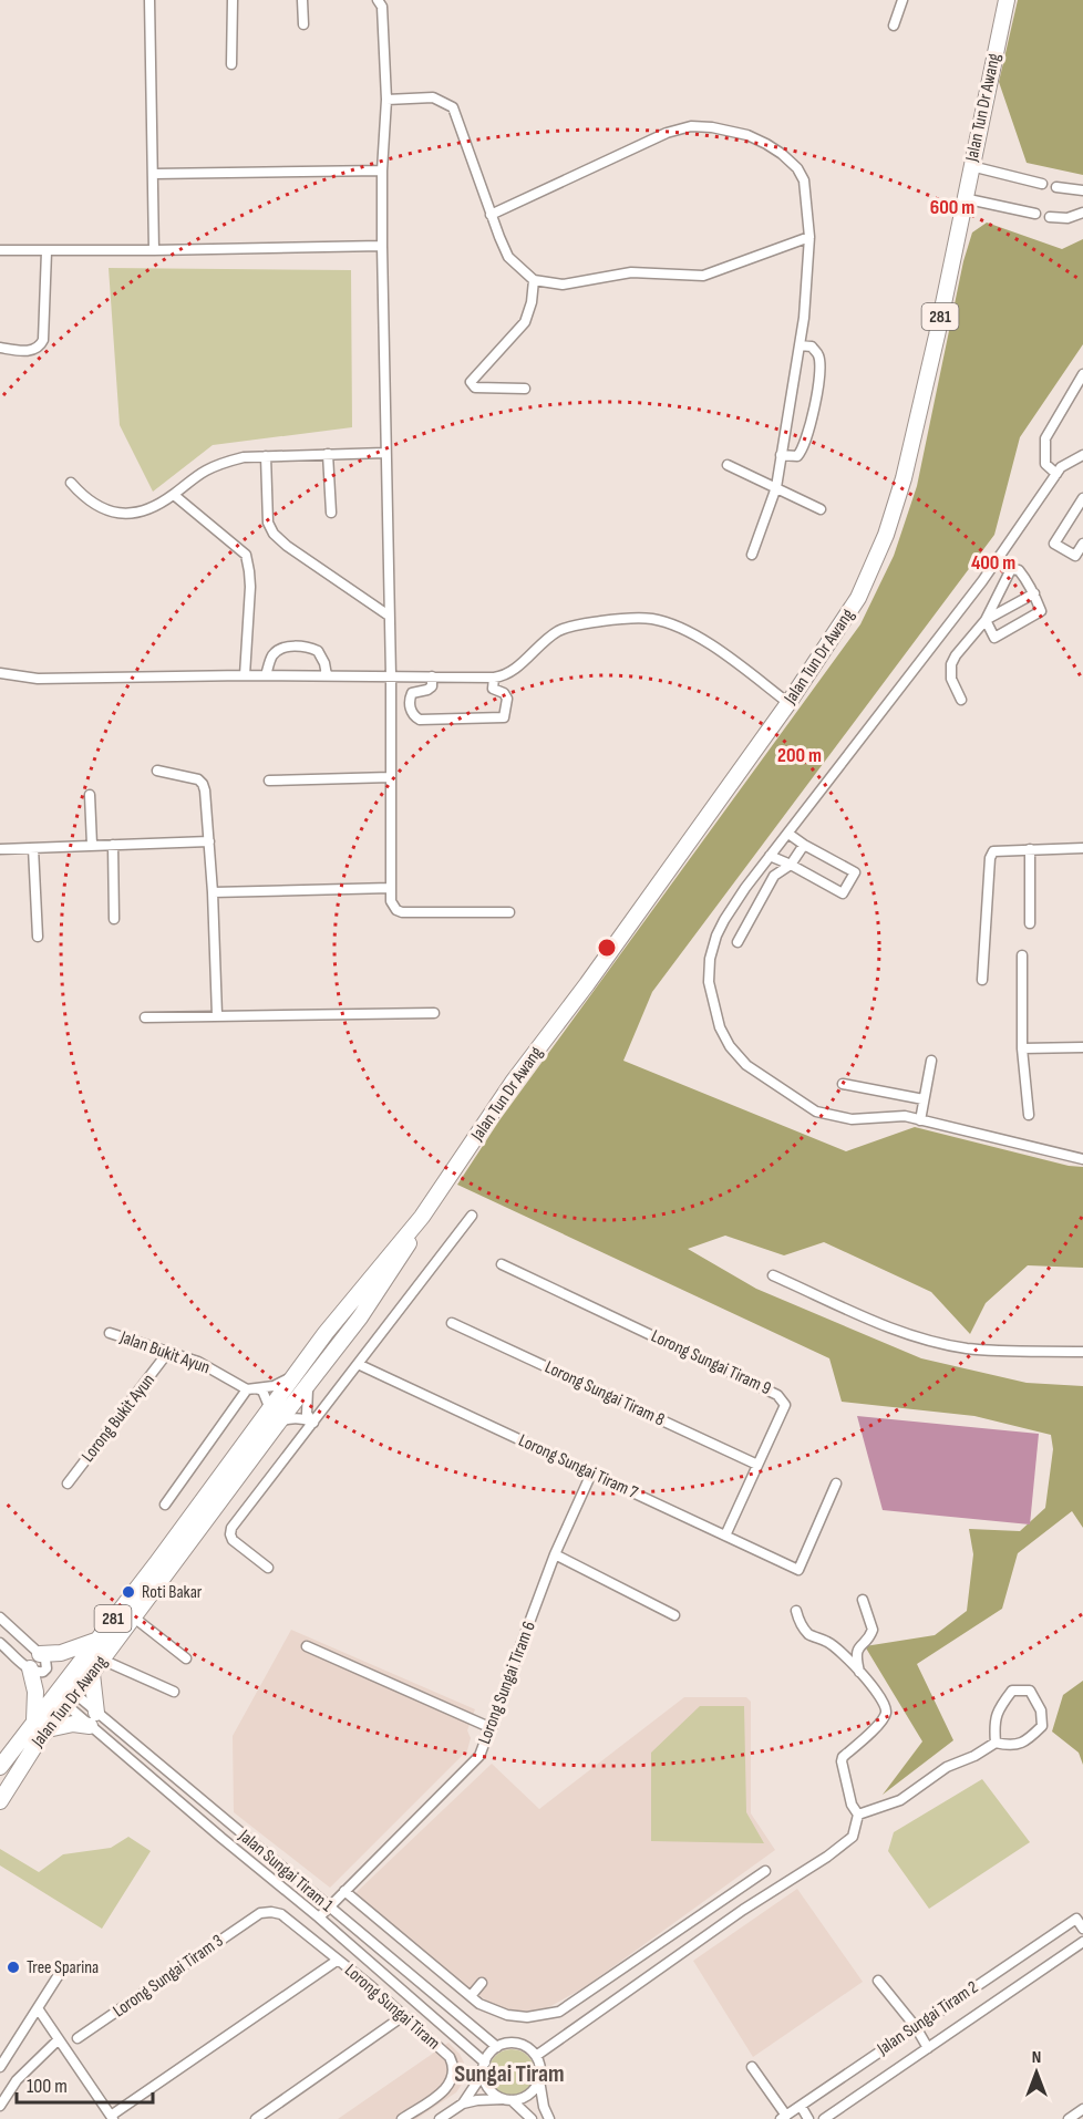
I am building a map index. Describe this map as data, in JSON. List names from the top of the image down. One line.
{"streets":{"main road":["Jalan Tun Dr Awang","281"],"street":["Jalan Bukit Ayun","Lorong Sungai Tiram 9","Lorong Sungai Tiram 8","Lorong Bukit Ayun","Lorong Sungai Tiram 7","Lorong Sungai Tiram 6","Jalan Sungai Tiram 1","Lorong Sungai Tiram 3","Lorong Sungai Tiram","Jalan Sungai Tiram 2"]},"crossings":[["Jalan Tun Dr Awang","Jalan Sungai Tiram 1"],["Jalan Bukit Ayun","Lorong Bukit Ayun"],["Lorong Sungai Tiram 9","Lorong Sungai Tiram 8"],["Lorong Sungai Tiram 9","Lorong Sungai Tiram 7"],["Lorong Sungai Tiram 7","Lorong Sungai Tiram 6"],["Lorong Sungai Tiram 6","Jalan Sungai Tiram 1"],["Lorong Sungai Tiram 3","Lorong Sungai Tiram"]],"districts":["Sungai Tiram"],"places":["Roti Bakar","Tree Sparina"],"scale_bar":"100 m","north":"top","rings":["600 m","400 m","200 m"]}
